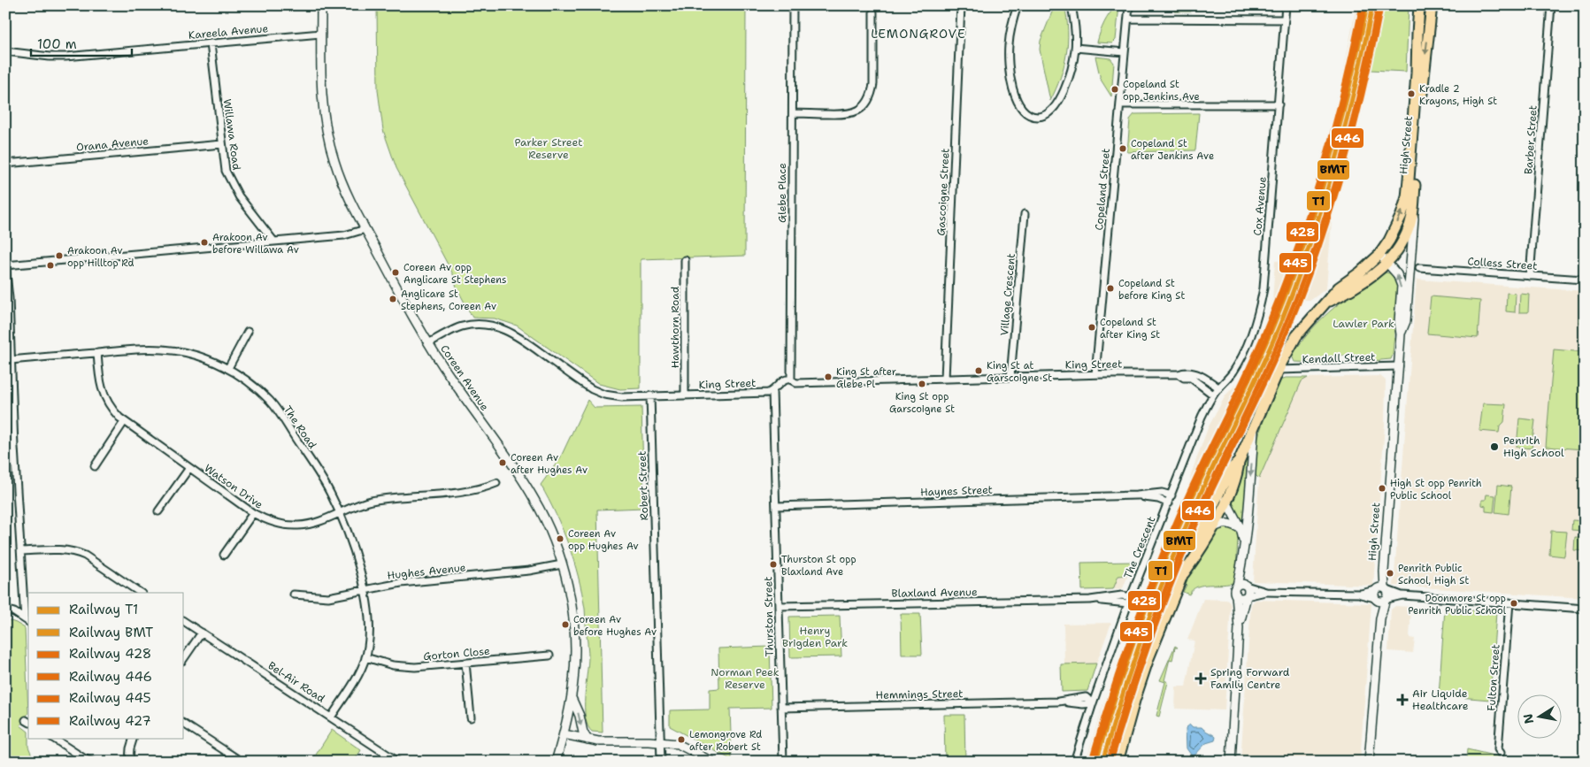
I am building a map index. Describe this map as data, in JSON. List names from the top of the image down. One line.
{"streets":{"highway":["High Street"],"street":["Kareela Avenue","Willawa Road","Barber Street","Orana Avenue","Copeland Street","Gascoigne Street","Glebe Place","Cox Avenue","Colless Street","Village Crescent","Hawthorn Road","Kendall Street","King Street","Coreen Avenue","The Road","Robert Street","Watson Drive","Haynes Street","The Crescent","Hughes Avenue","Blaxland Avenue","Thurston Street","Gorton Close","Fulton Street","Bel-Air Road","Hemmings Street"]},"crossings":[["Kareela Avenue","Willawa Road"],["Kareela Avenue","Coreen Avenue"],["Willawa Road","Orana Avenue"],["Barber Street","Colless Street"],["High Street","Kendall Street"],["Copeland Street","King Street"],["Gascoigne Street","King Street"],["Glebe Place","King Street"],["Cox Avenue","King Street"],["Cox Avenue","The Crescent"],["Village Crescent","King Street"],["Hawthorn Road","King Street"],["King Street","Coreen Avenue"],["King Street","Robert Street"],["King Street","The Crescent"],["King Street","Thurston Street"],["Coreen Avenue","Hughes Avenue"],["The Road","Watson Drive"],["The Road","Hughes Avenue"],["The Road","Gorton Close"],["The Road","Bel-Air Road"],["Haynes Street","The Crescent"],["Haynes Street","Thurston Street"],["The Crescent","Blaxland Avenue"],["The Crescent","Hemmings Street"],["Blaxland Avenue","Thurston Street"],["Thurston Street","Hemmings Street"]],"districts":["LEMONGROVE"],"parks":["Parker Street Reserve","Lawler Park","Henry Brigden Park","Norman Peek Reserve"],"places":{"other":["Copeland St opp Jenkins Ave","Kradle 2 Krayons, High St","Copeland St after Jenkins Ave","Arakoon Av before Willawa Av","Arakoon Av opp Hilltop Rd","Coreen Av opp Anglicare St Stephens","Copeland St before King St","Anglicare St Stephens, Coreen Av","Copeland St after King St","King St at Garscoigne St","King St after Glebe Pl","King St opp Garscoigne St","Penrith High School","Coreen Av after Hughes Av","High St opp Penrith Public School","Coreen Av opp Hughes Av","Thurston St opp Blaxland Ave","Penrith Public School, High St","Doonmore St opp Penrith Public School","Coreen Av before Hughes Av","Lemongrove Rd after Robert St"],"health":["Spring Forward Family Centre","Air Liquide Healthcare"]},"lines":["rail line T1","rail line 428","rail line 445","rail line BMT","rail line 446","rail line 427"],"legend":["Railway T1","Railway BMT","Railway 428","Railway 446","Railway 445","Railway 427"],"scale_bar":"100 m","north":"left"}
